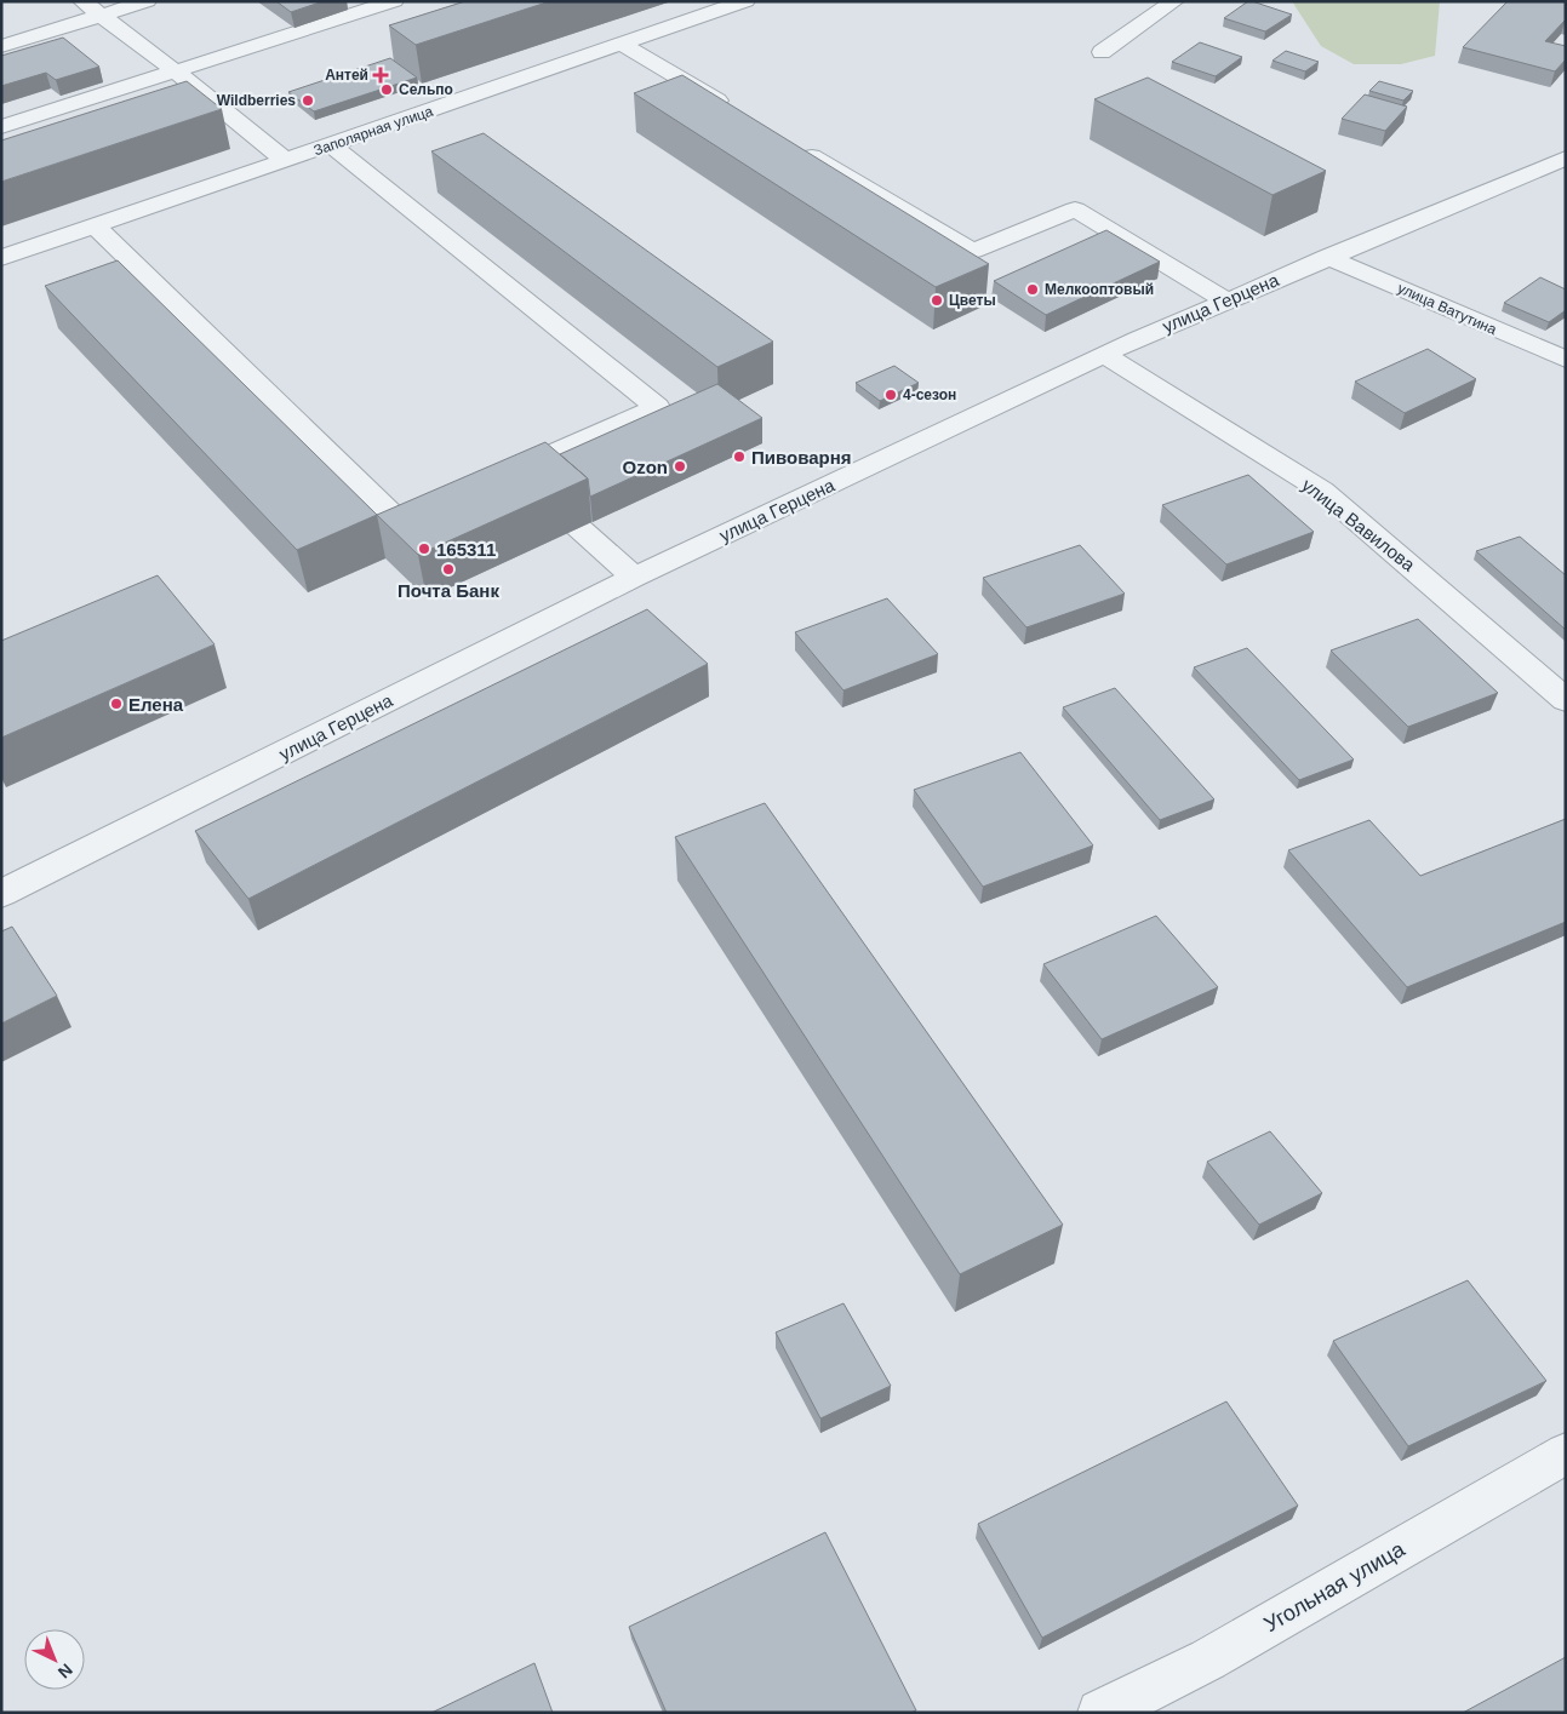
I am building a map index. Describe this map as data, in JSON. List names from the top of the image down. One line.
{"streets":{"street":["Заполярная улица","улица Герцена","улица Ватутина","улица Вавилова","Угольная улица"]},"crossings":[["улица Герцена","улица Ватутина"],["улица Герцена","улица Вавилова"]],"places":{"health":["Антей"],"other":["Сельпо","Wildberries","Мелкооптовый","Цветы","4-сезон","Пивоварня","Ozon","165311","Почта Банк","Елена"]},"north":"bottom right"}
